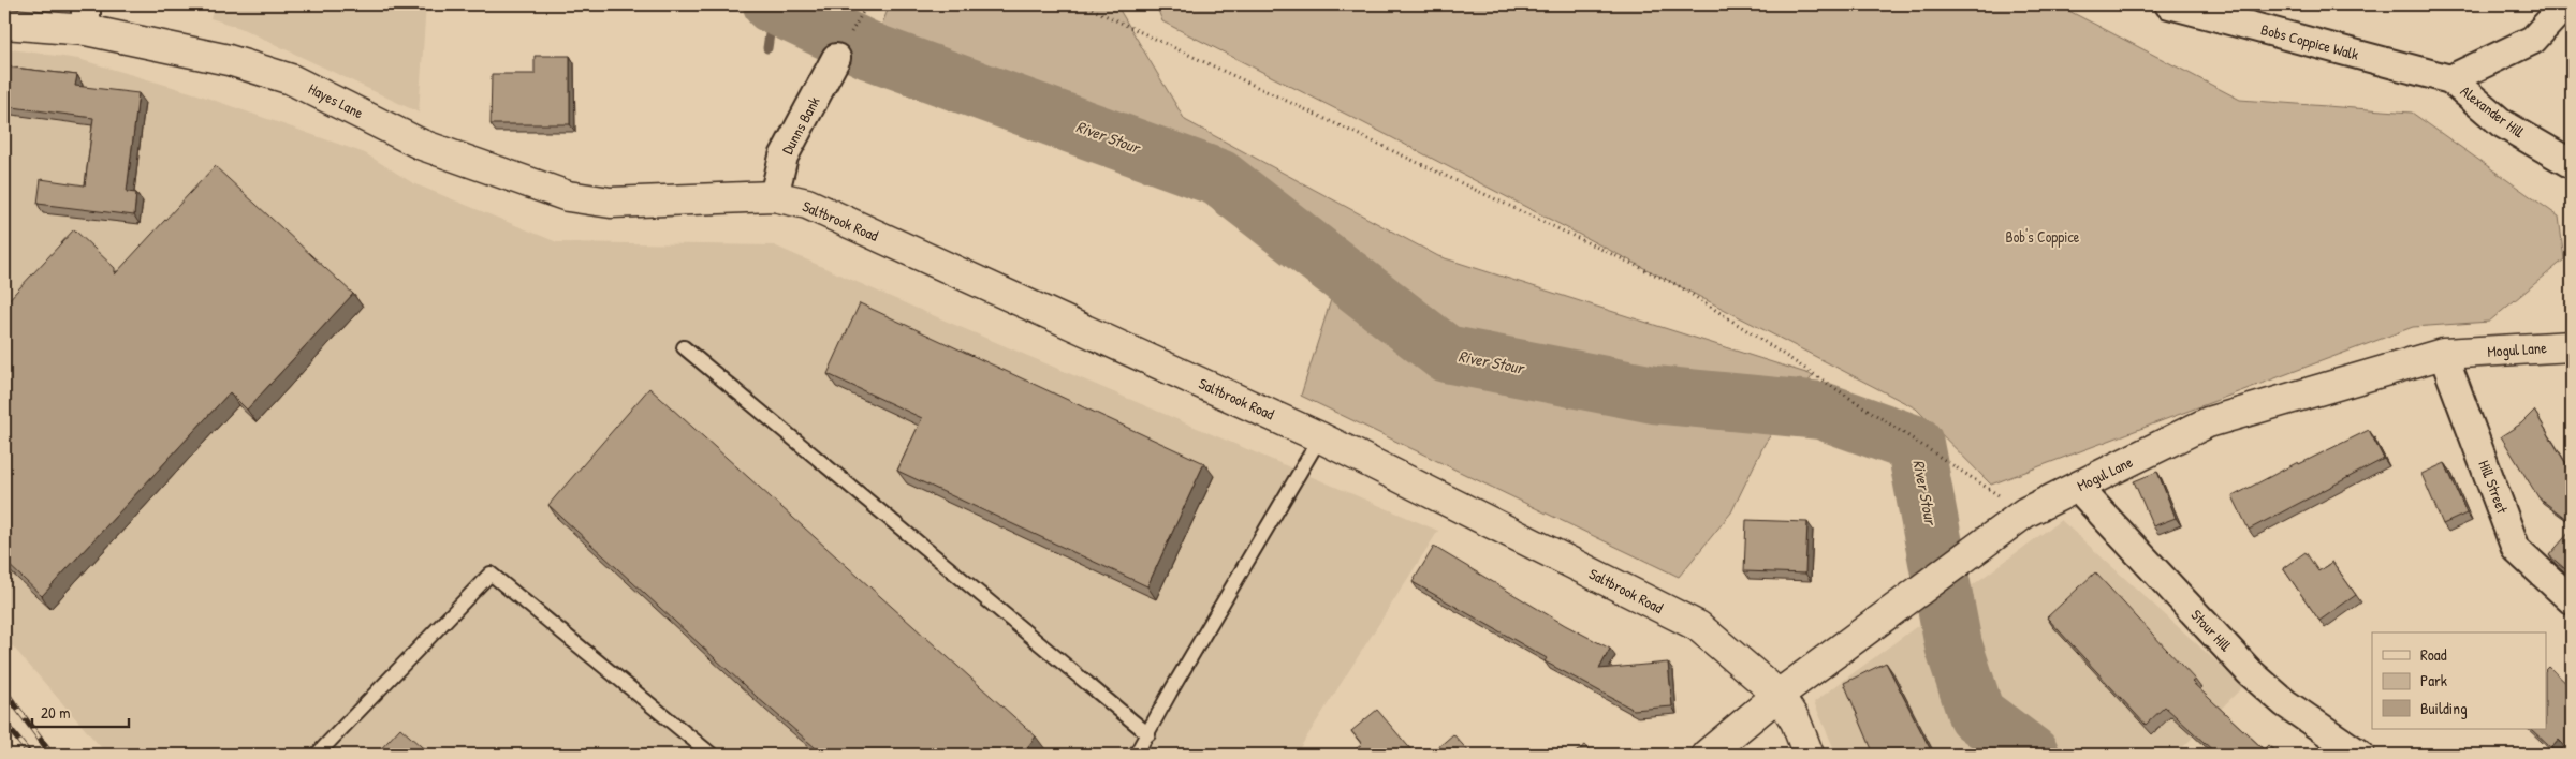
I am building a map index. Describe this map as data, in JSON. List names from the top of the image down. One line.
{"streets":{"street":["Bobs Coppice Walk","Hayes Lane","Alexander Hill","Dunns Bank","Saltbrook Road","Mogul Lane","Hill Street","Stour Hill"]},"crossings":[["Bobs Coppice Walk","Alexander Hill"],["Hayes Lane","Saltbrook Road"],["Dunns Bank","Saltbrook Road"],["Saltbrook Road","Mogul Lane"],["Mogul Lane","Hill Street"],["Mogul Lane","Stour Hill"]],"water":["River Stour"],"parks":["Bob's Coppice"],"legend":["Road","Park","Building"],"scale_bar":"20 m"}
